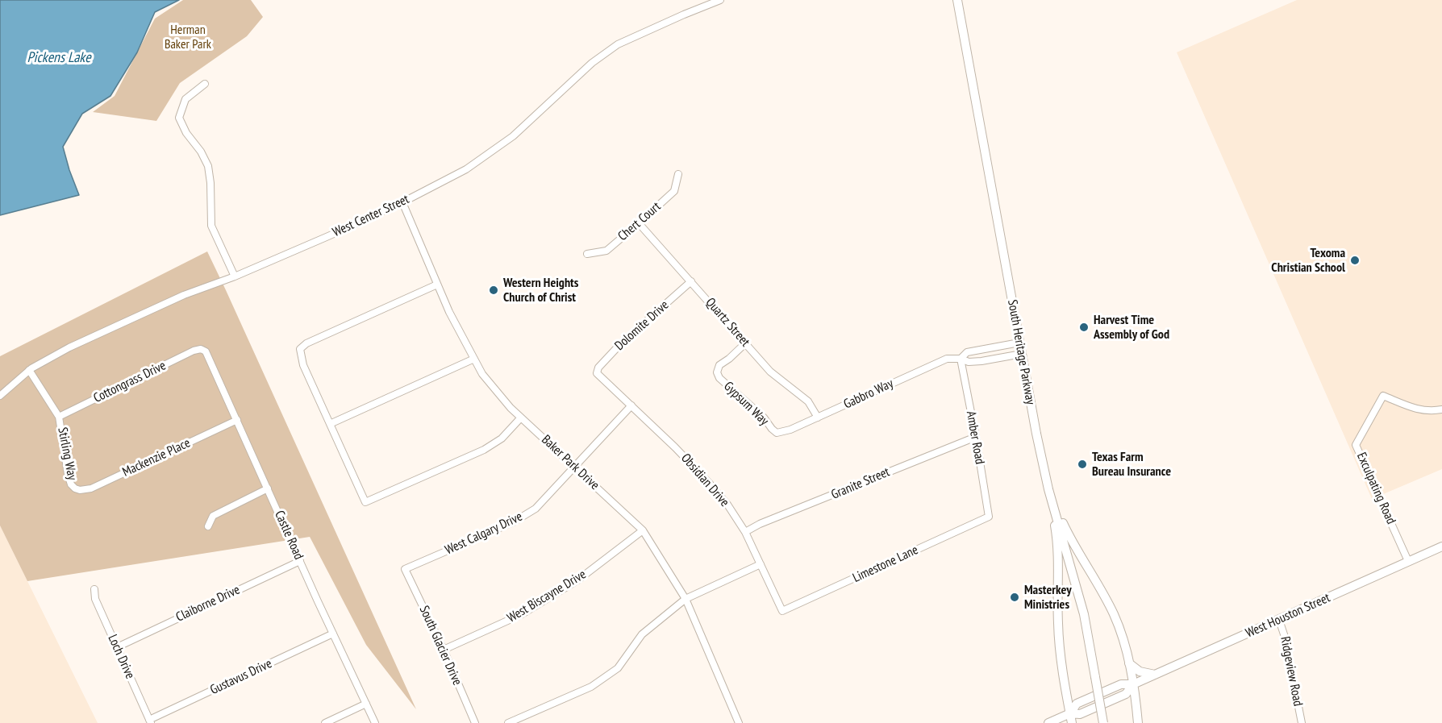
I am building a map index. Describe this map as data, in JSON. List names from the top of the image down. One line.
{"streets":{"main road":["South Heritage Parkway","West Houston Street"],"street":["West Center Street","Chert Court","Quartz Street","Dolomite Drive","Cottongrass Drive","Gabbro Way","Gypsum Way","Amber Road","Stirling Way","Mackenzie Place","Baker Park Drive","Obsidian Drive","Granite Street","Exculpating Road","West Calgary Drive","Castle Road","Limestone Lane","West Biscayne Drive","Claiborne Drive","South Glacier Drive","Loch Drive","Ridgeview Road","Gustavus Drive"]},"crossings":[["West Center Street","Stirling Way"],["West Center Street","Baker Park Drive"],["Chert Court","Quartz Street"],["Quartz Street","Dolomite Drive"],["Quartz Street","Gabbro Way"],["Quartz Street","Gypsum Way"],["Dolomite Drive","Obsidian Drive"],["South Heritage Parkway","Gabbro Way"],["Cottongrass Drive","Stirling Way"],["Cottongrass Drive","Castle Road"],["Gabbro Way","Gypsum Way"],["Gabbro Way","Amber Road"],["Amber Road","Granite Street"],["Amber Road","Limestone Lane"],["Stirling Way","Mackenzie Place"],["Mackenzie Place","Castle Road"],["Baker Park Drive","West Calgary Drive"],["Baker Park Drive","West Biscayne Drive"],["Obsidian Drive","Granite Street"],["Obsidian Drive","West Calgary Drive"],["Obsidian Drive","Limestone Lane"],["Exculpating Road","West Houston Street"],["West Calgary Drive","South Glacier Drive"],["Castle Road","Claiborne Drive"],["Castle Road","Gustavus Drive"],["West Biscayne Drive","South Glacier Drive"],["Claiborne Drive","Loch Drive"],["West Houston Street","Ridgeview Road"],["Loch Drive","Gustavus Drive"]],"water":["Pickens Lake"],"parks":["Herman Baker Park"],"places":["Texoma Christian School","Western Heights Church of Christ","Harvest Time Assembly of God","Texas Farm Bureau Insurance","Masterkey Ministries"]}
